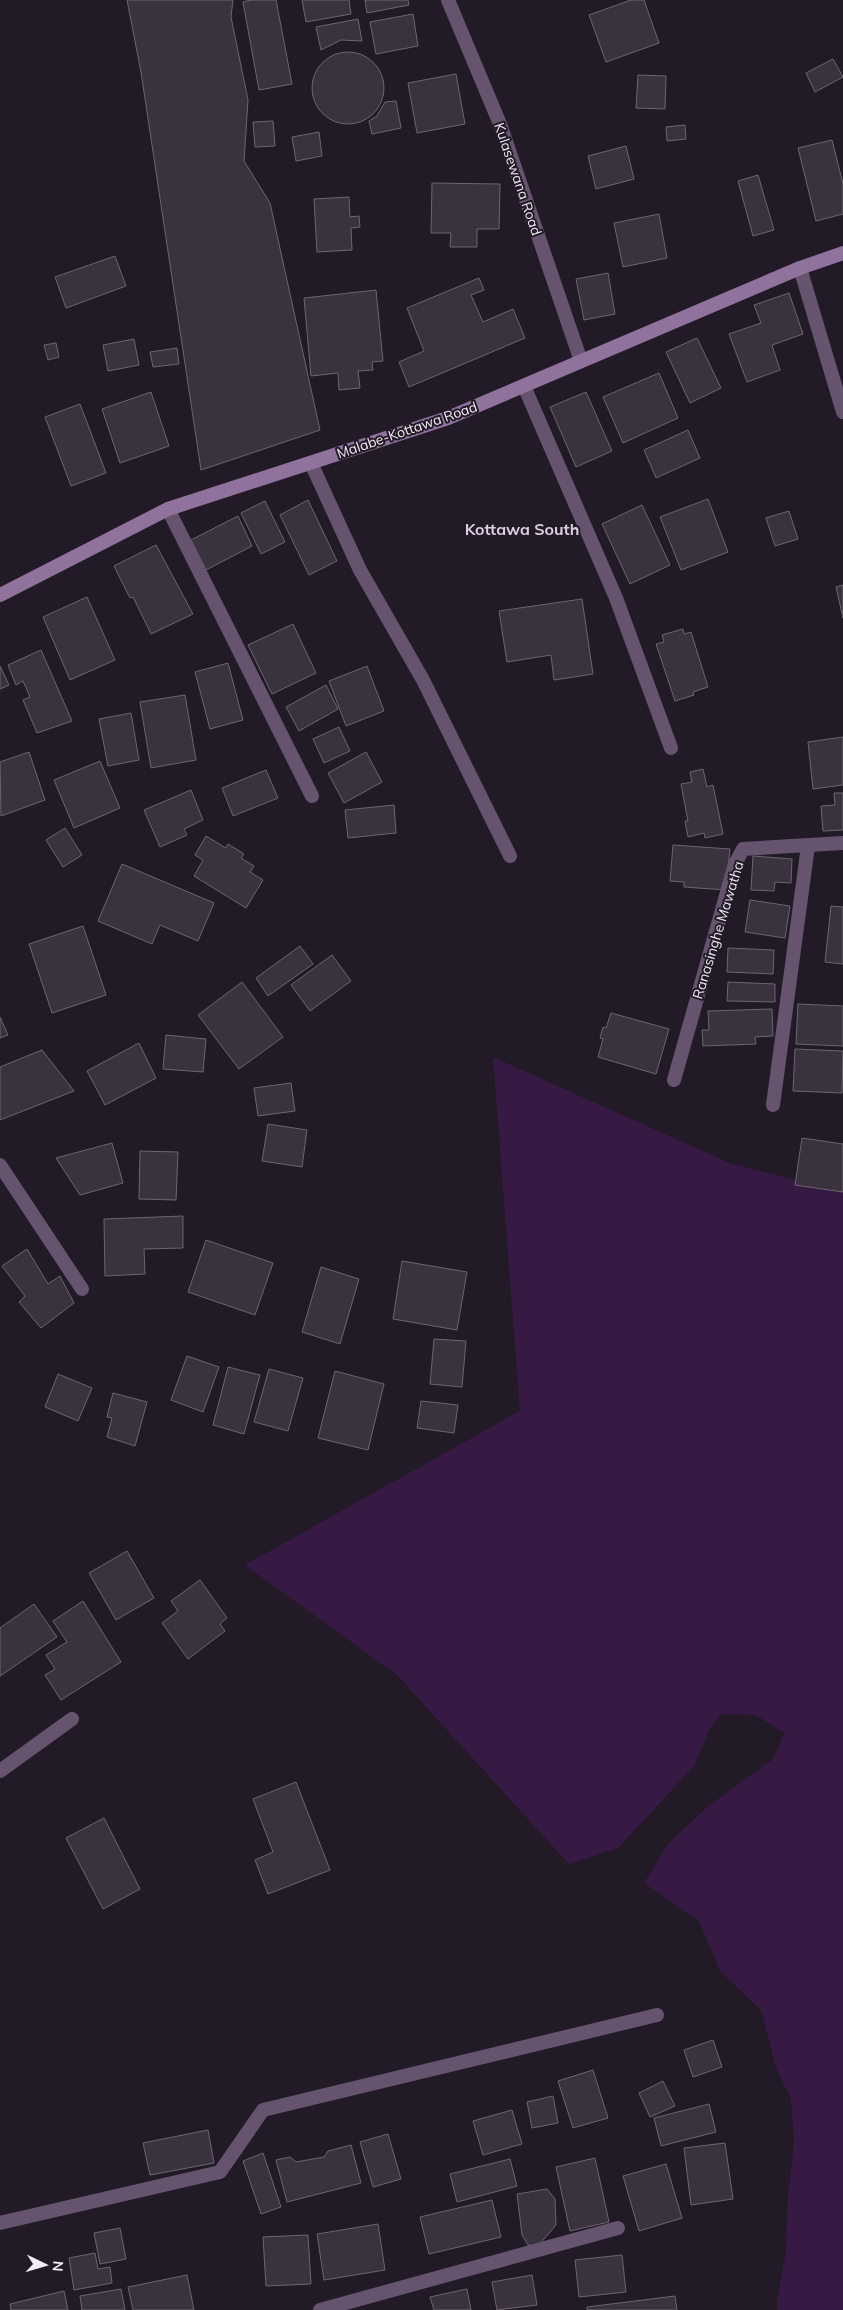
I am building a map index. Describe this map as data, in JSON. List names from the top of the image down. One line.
{"streets":{"main road":["Malabe-Kottawa Road"],"street":["Kulasewana Road","Ranasinghe Mawatha"]},"crossings":[["Kulasewana Road","Malabe-Kottawa Road"]],"districts":["Kottawa South"],"north":"right"}
